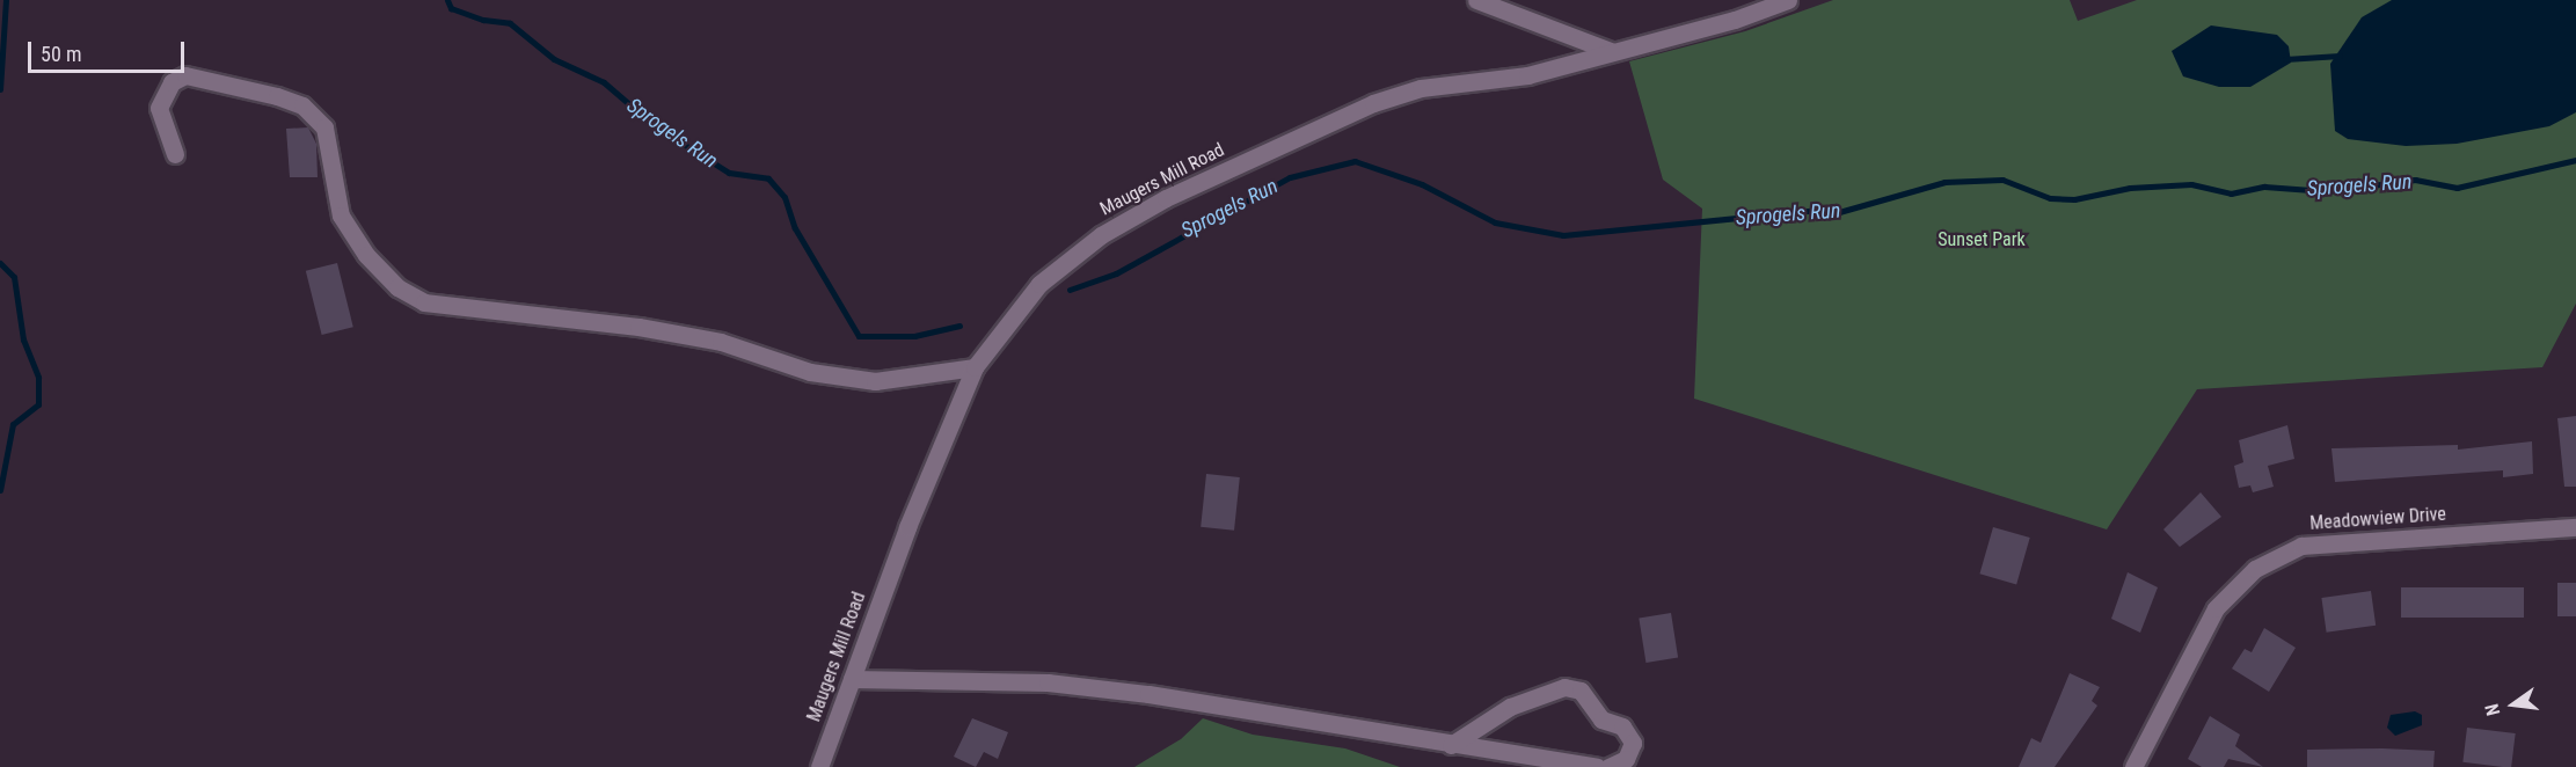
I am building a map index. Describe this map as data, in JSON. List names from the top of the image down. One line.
{"streets":{"street":["Maugers Mill Road","Meadowview Drive"]},"water":["Sprogels Run"],"parks":["Sunset Park"],"scale_bar":"50 m","north":"left"}
